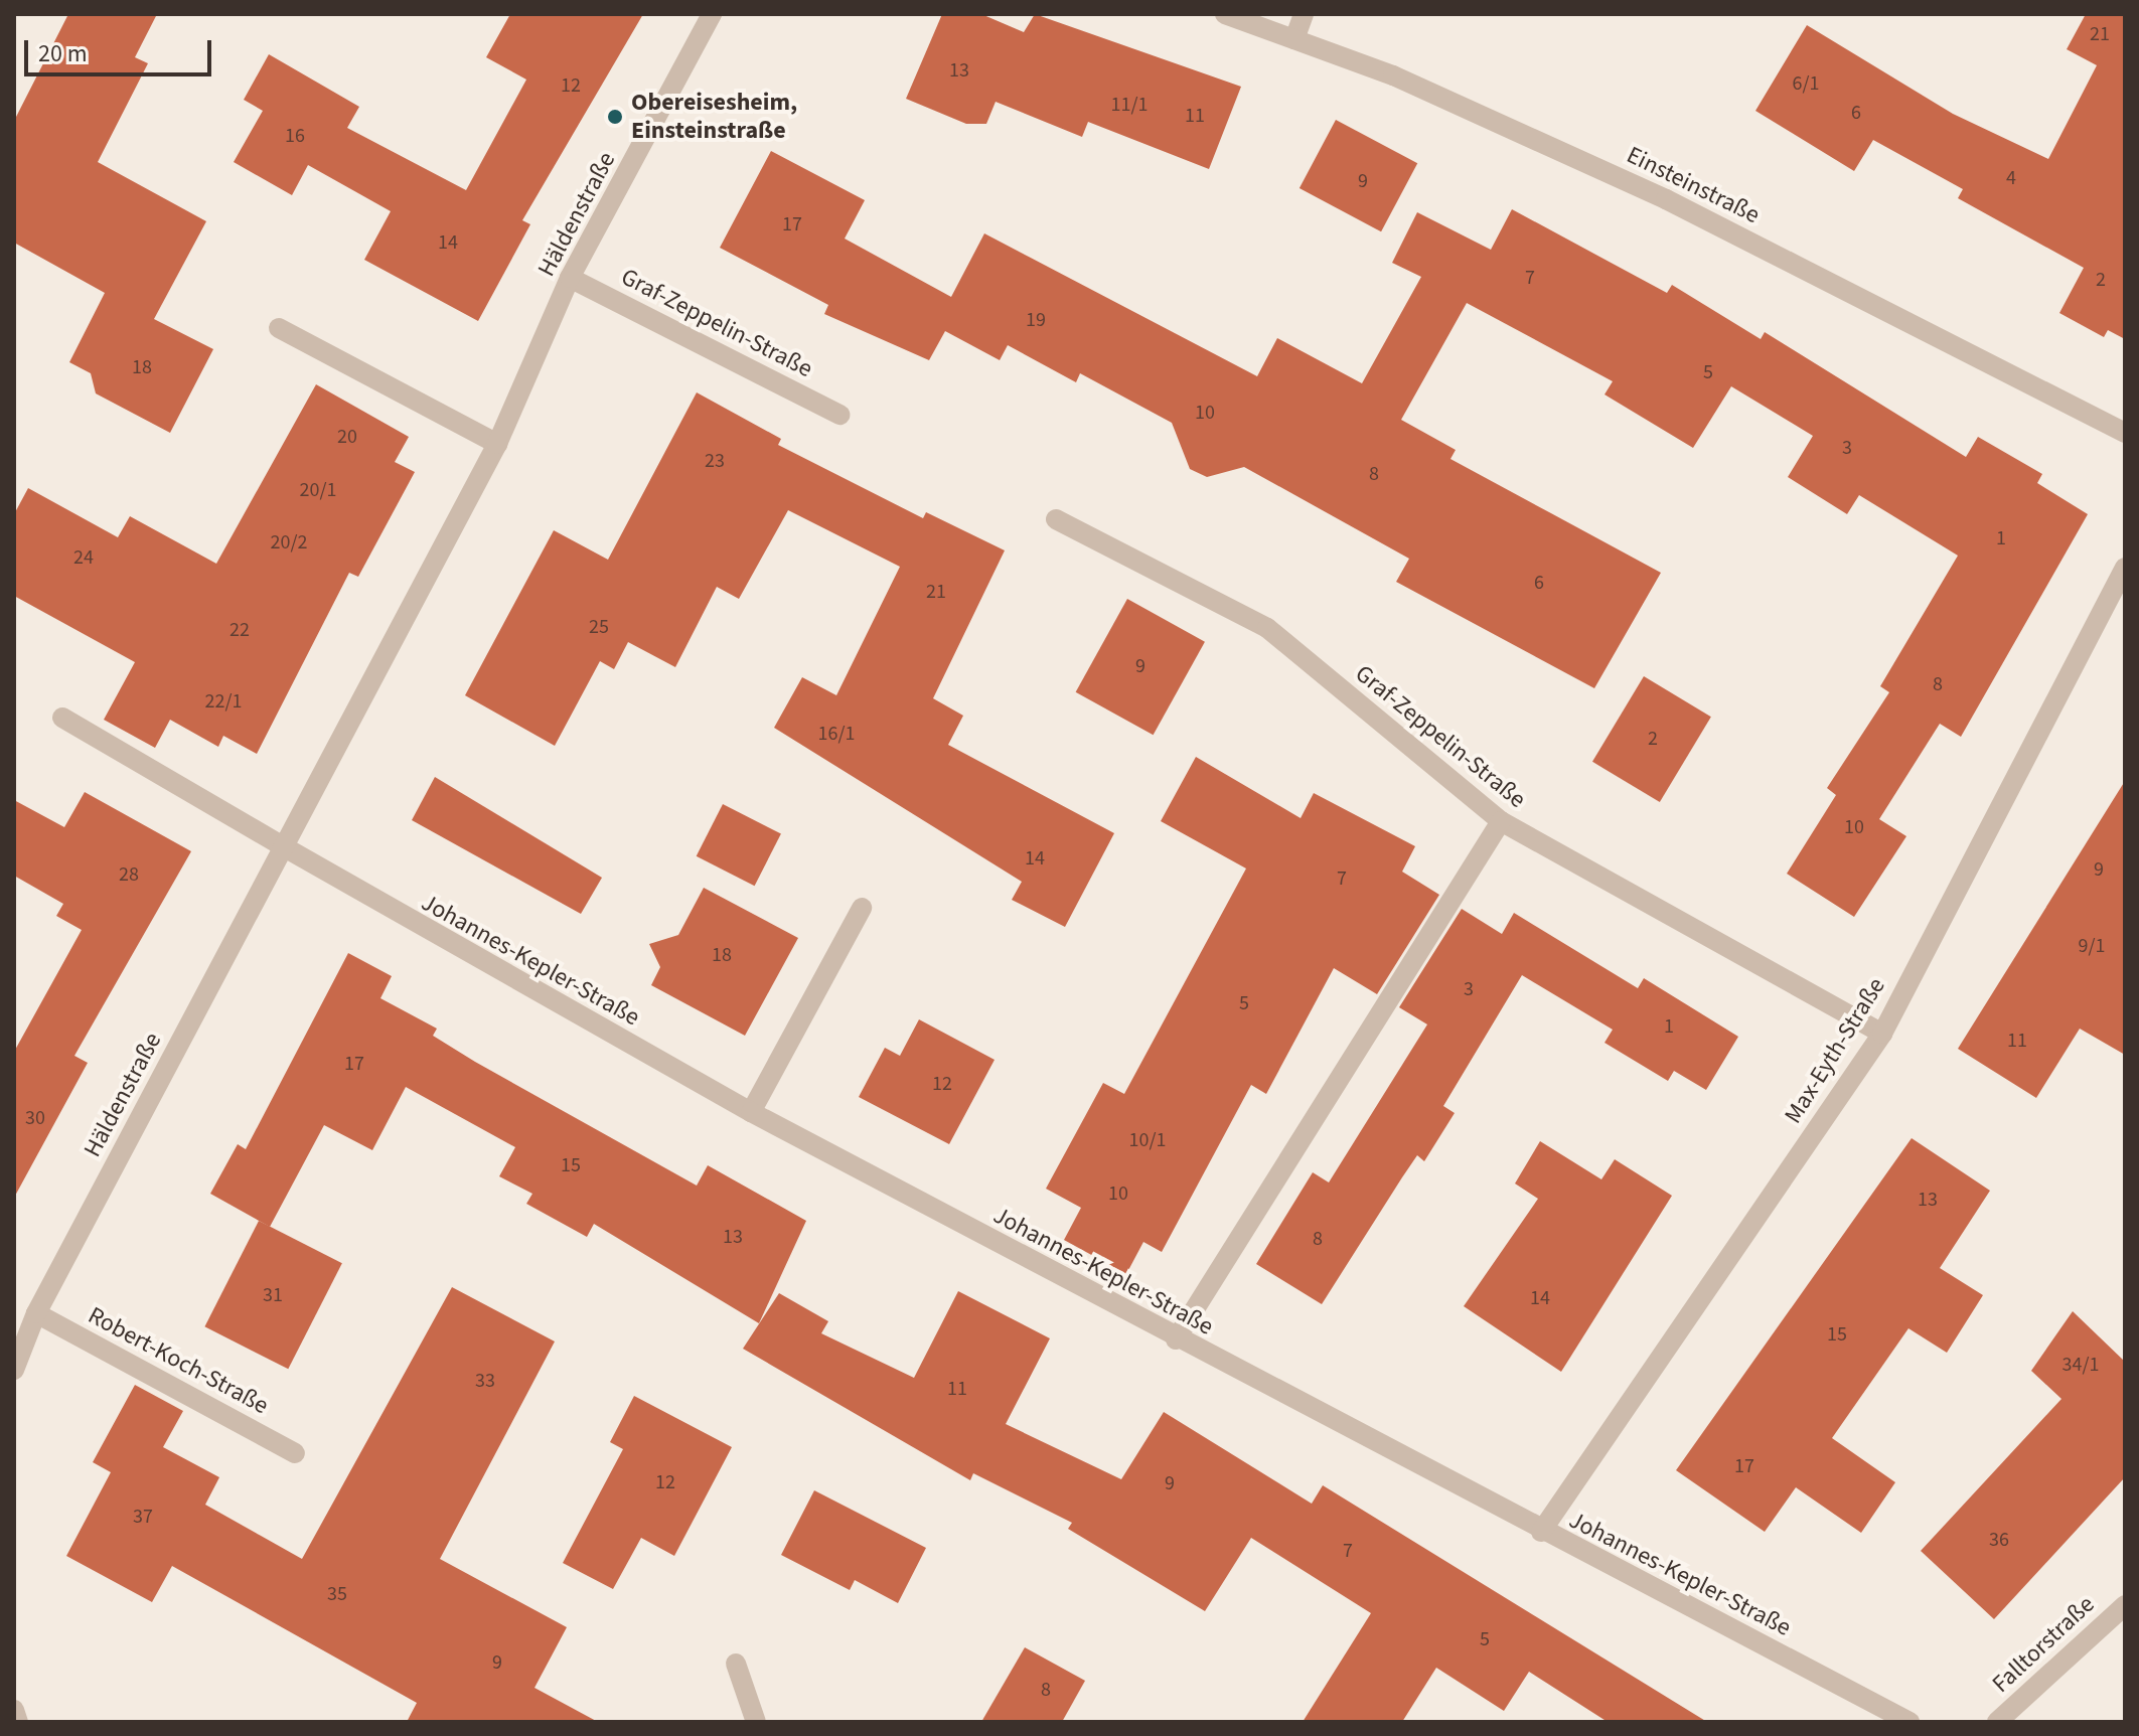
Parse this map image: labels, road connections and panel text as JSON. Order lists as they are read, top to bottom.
{
  "streets": {
    "street": [
      "Einsteinstraße",
      "Häldenstraße",
      "Graf-Zeppelin-Straße",
      "Johannes-Kepler-Straße",
      "Max-Eyth-Straße",
      "Robert-Koch-Straße",
      "Falltorstraße"
    ]
  },
  "crossings": [
    ["Häldenstraße", "Graf-Zeppelin-Straße"],
    ["Häldenstraße", "Johannes-Kepler-Straße"],
    ["Häldenstraße", "Robert-Koch-Straße"],
    ["Graf-Zeppelin-Straße", "Max-Eyth-Straße"],
    ["Johannes-Kepler-Straße", "Max-Eyth-Straße"]
  ],
  "places": ["Obereisesheim, Einsteinstraße"],
  "house_numbers": [
    "21",
    "13",
    "6/1",
    "12",
    "11/1",
    "6",
    "11",
    "16",
    "4",
    "9",
    "17",
    "14",
    "7",
    "2",
    "19",
    "18",
    "5",
    "10",
    "20",
    "3",
    "23",
    "8",
    "20/1",
    "1",
    "20/2",
    "24",
    "6",
    "21",
    "25",
    "22",
    "9",
    "8",
    "22/1",
    "16/1",
    "2",
    "10",
    "14",
    "9",
    "28",
    "7",
    "9/1",
    "18",
    "3",
    "5",
    "1",
    "11",
    "17",
    "12",
    "30",
    "10/1",
    "15",
    "10",
    "13",
    "13",
    "8",
    "31",
    "14",
    "15",
    "34/1",
    "33",
    "11",
    "17",
    "12",
    "9",
    "37",
    "36",
    "7",
    "35",
    "5",
    "9",
    "8"
  ],
  "scale_bar": "20 m"
}
